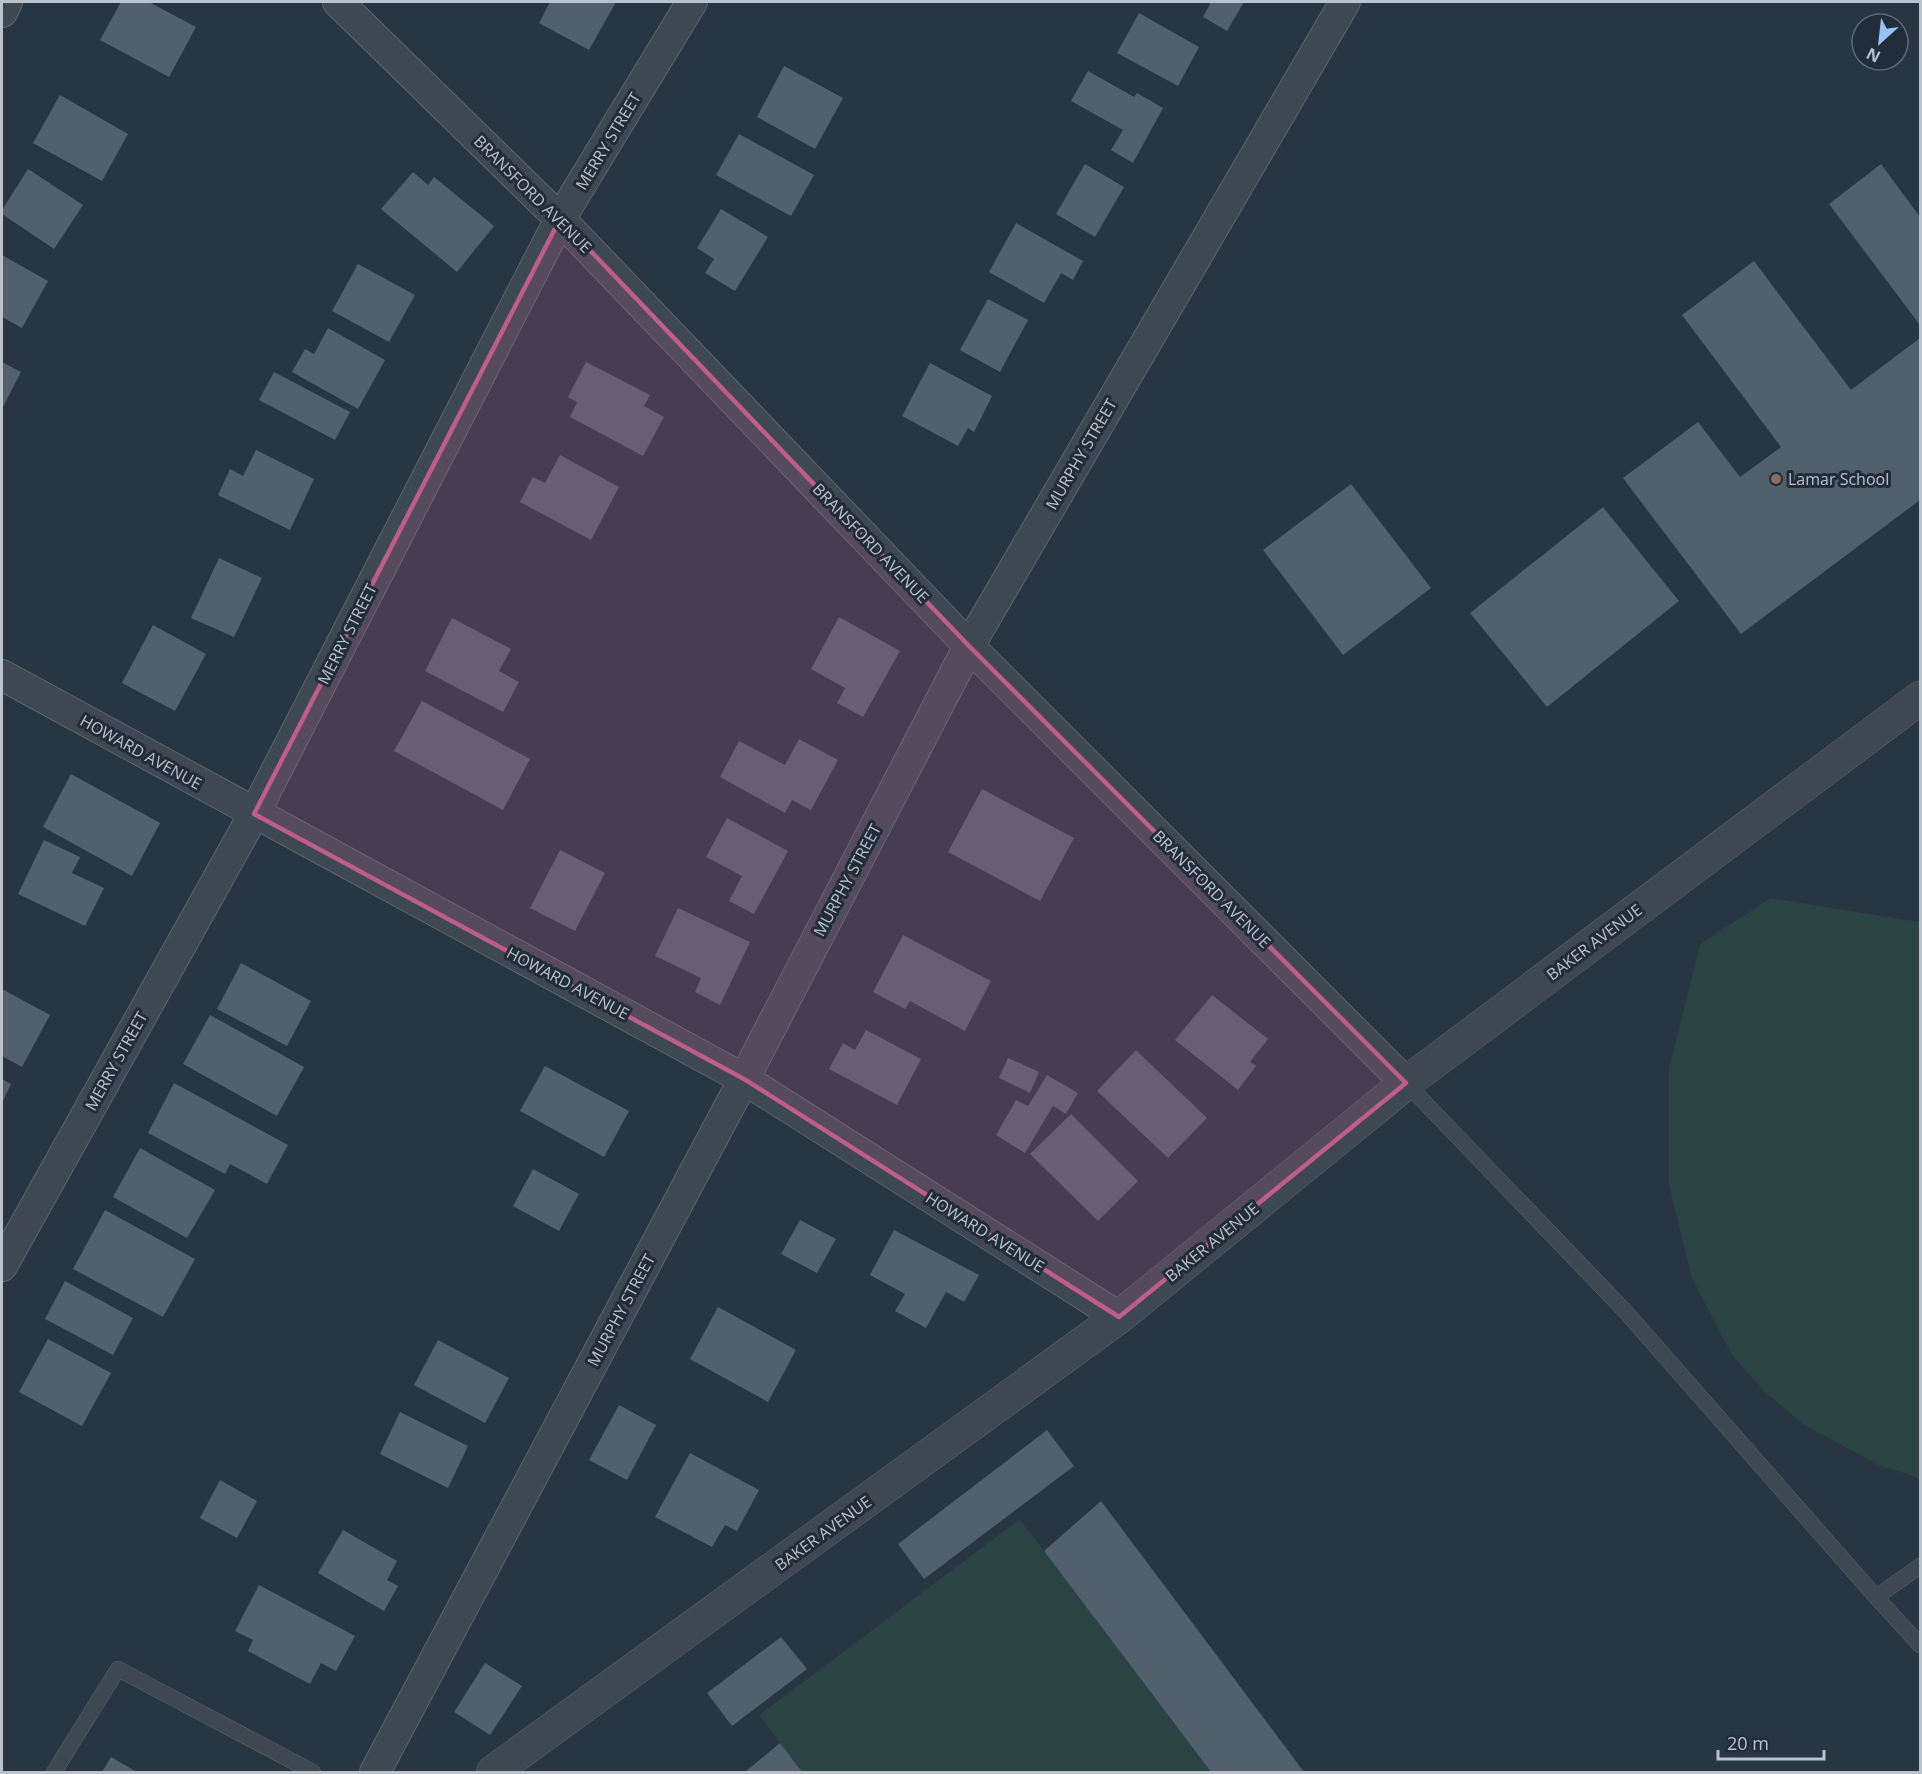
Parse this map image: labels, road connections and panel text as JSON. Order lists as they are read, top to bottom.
{
  "streets": {
    "street": [
      "MERRY STREET",
      "BRANSFORD AVENUE",
      "MURPHY STREET",
      "HOWARD AVENUE",
      "BAKER AVENUE"
    ]
  },
  "crossings": [
    ["MERRY STREET", "BRANSFORD AVENUE"],
    ["MERRY STREET", "HOWARD AVENUE"],
    ["BRANSFORD AVENUE", "MURPHY STREET"],
    ["BRANSFORD AVENUE", "BAKER AVENUE"],
    ["MURPHY STREET", "HOWARD AVENUE"],
    ["HOWARD AVENUE", "BAKER AVENUE"]
  ],
  "places": ["Lamar School"],
  "scale_bar": "20 m",
  "north": "bottom left"
}
